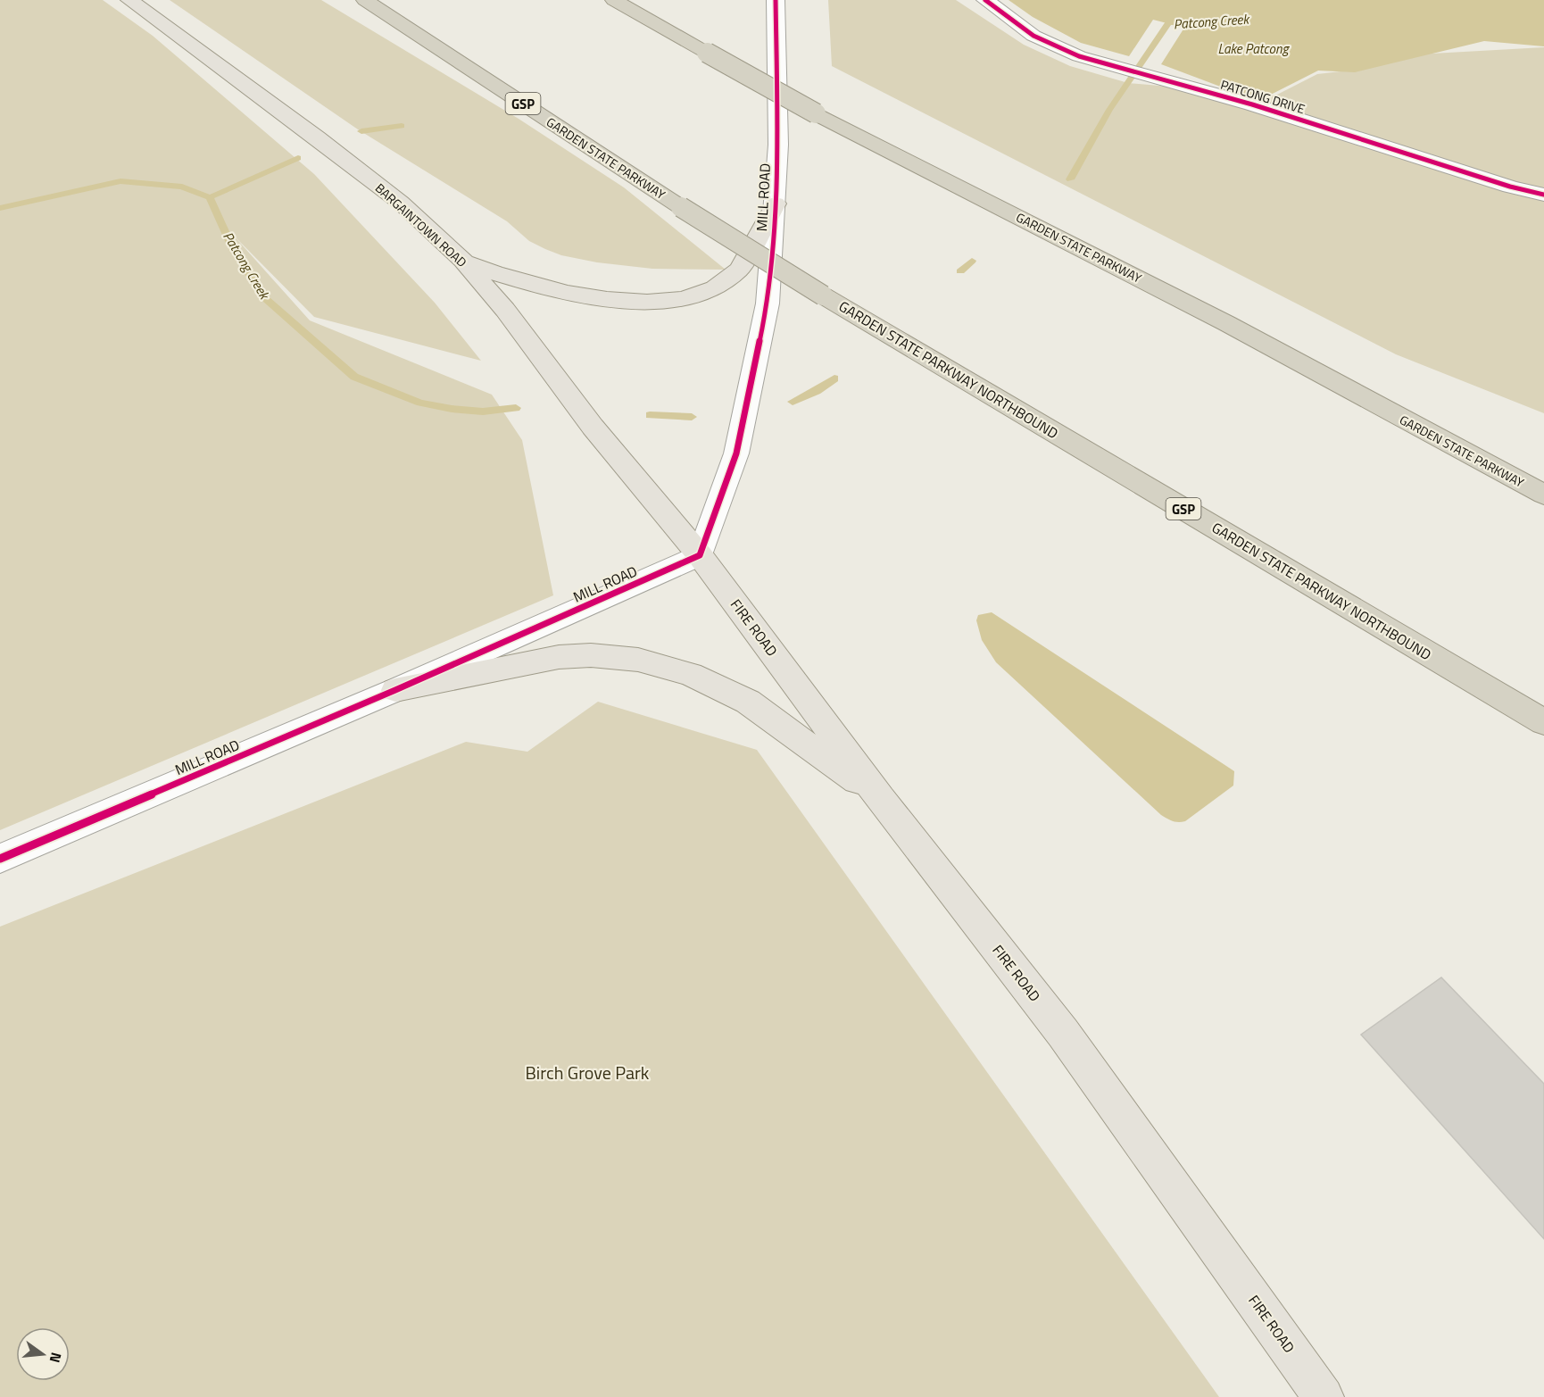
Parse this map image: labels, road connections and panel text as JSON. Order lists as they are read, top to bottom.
{
  "streets": {
    "highway": ["GSP", "GARDEN STATE PARKWAY", "GARDEN STATE PARKWAY NORTHBOUND"],
    "main road": ["BARGAINTOWN ROAD", "FIRE ROAD"],
    "street": ["PATCONG DRIVE", "MILL ROAD"]
  },
  "crossings": [
    ["GARDEN STATE PARKWAY", "GARDEN STATE PARKWAY NORTHBOUND"],
    ["MILL ROAD", "BARGAINTOWN ROAD"],
    ["MILL ROAD", "FIRE ROAD"],
    ["BARGAINTOWN ROAD", "FIRE ROAD"]
  ],
  "water": ["Patcong Creek", "Lake Patcong"],
  "parks": ["Birch Grove Park"],
  "north": "right"
}
